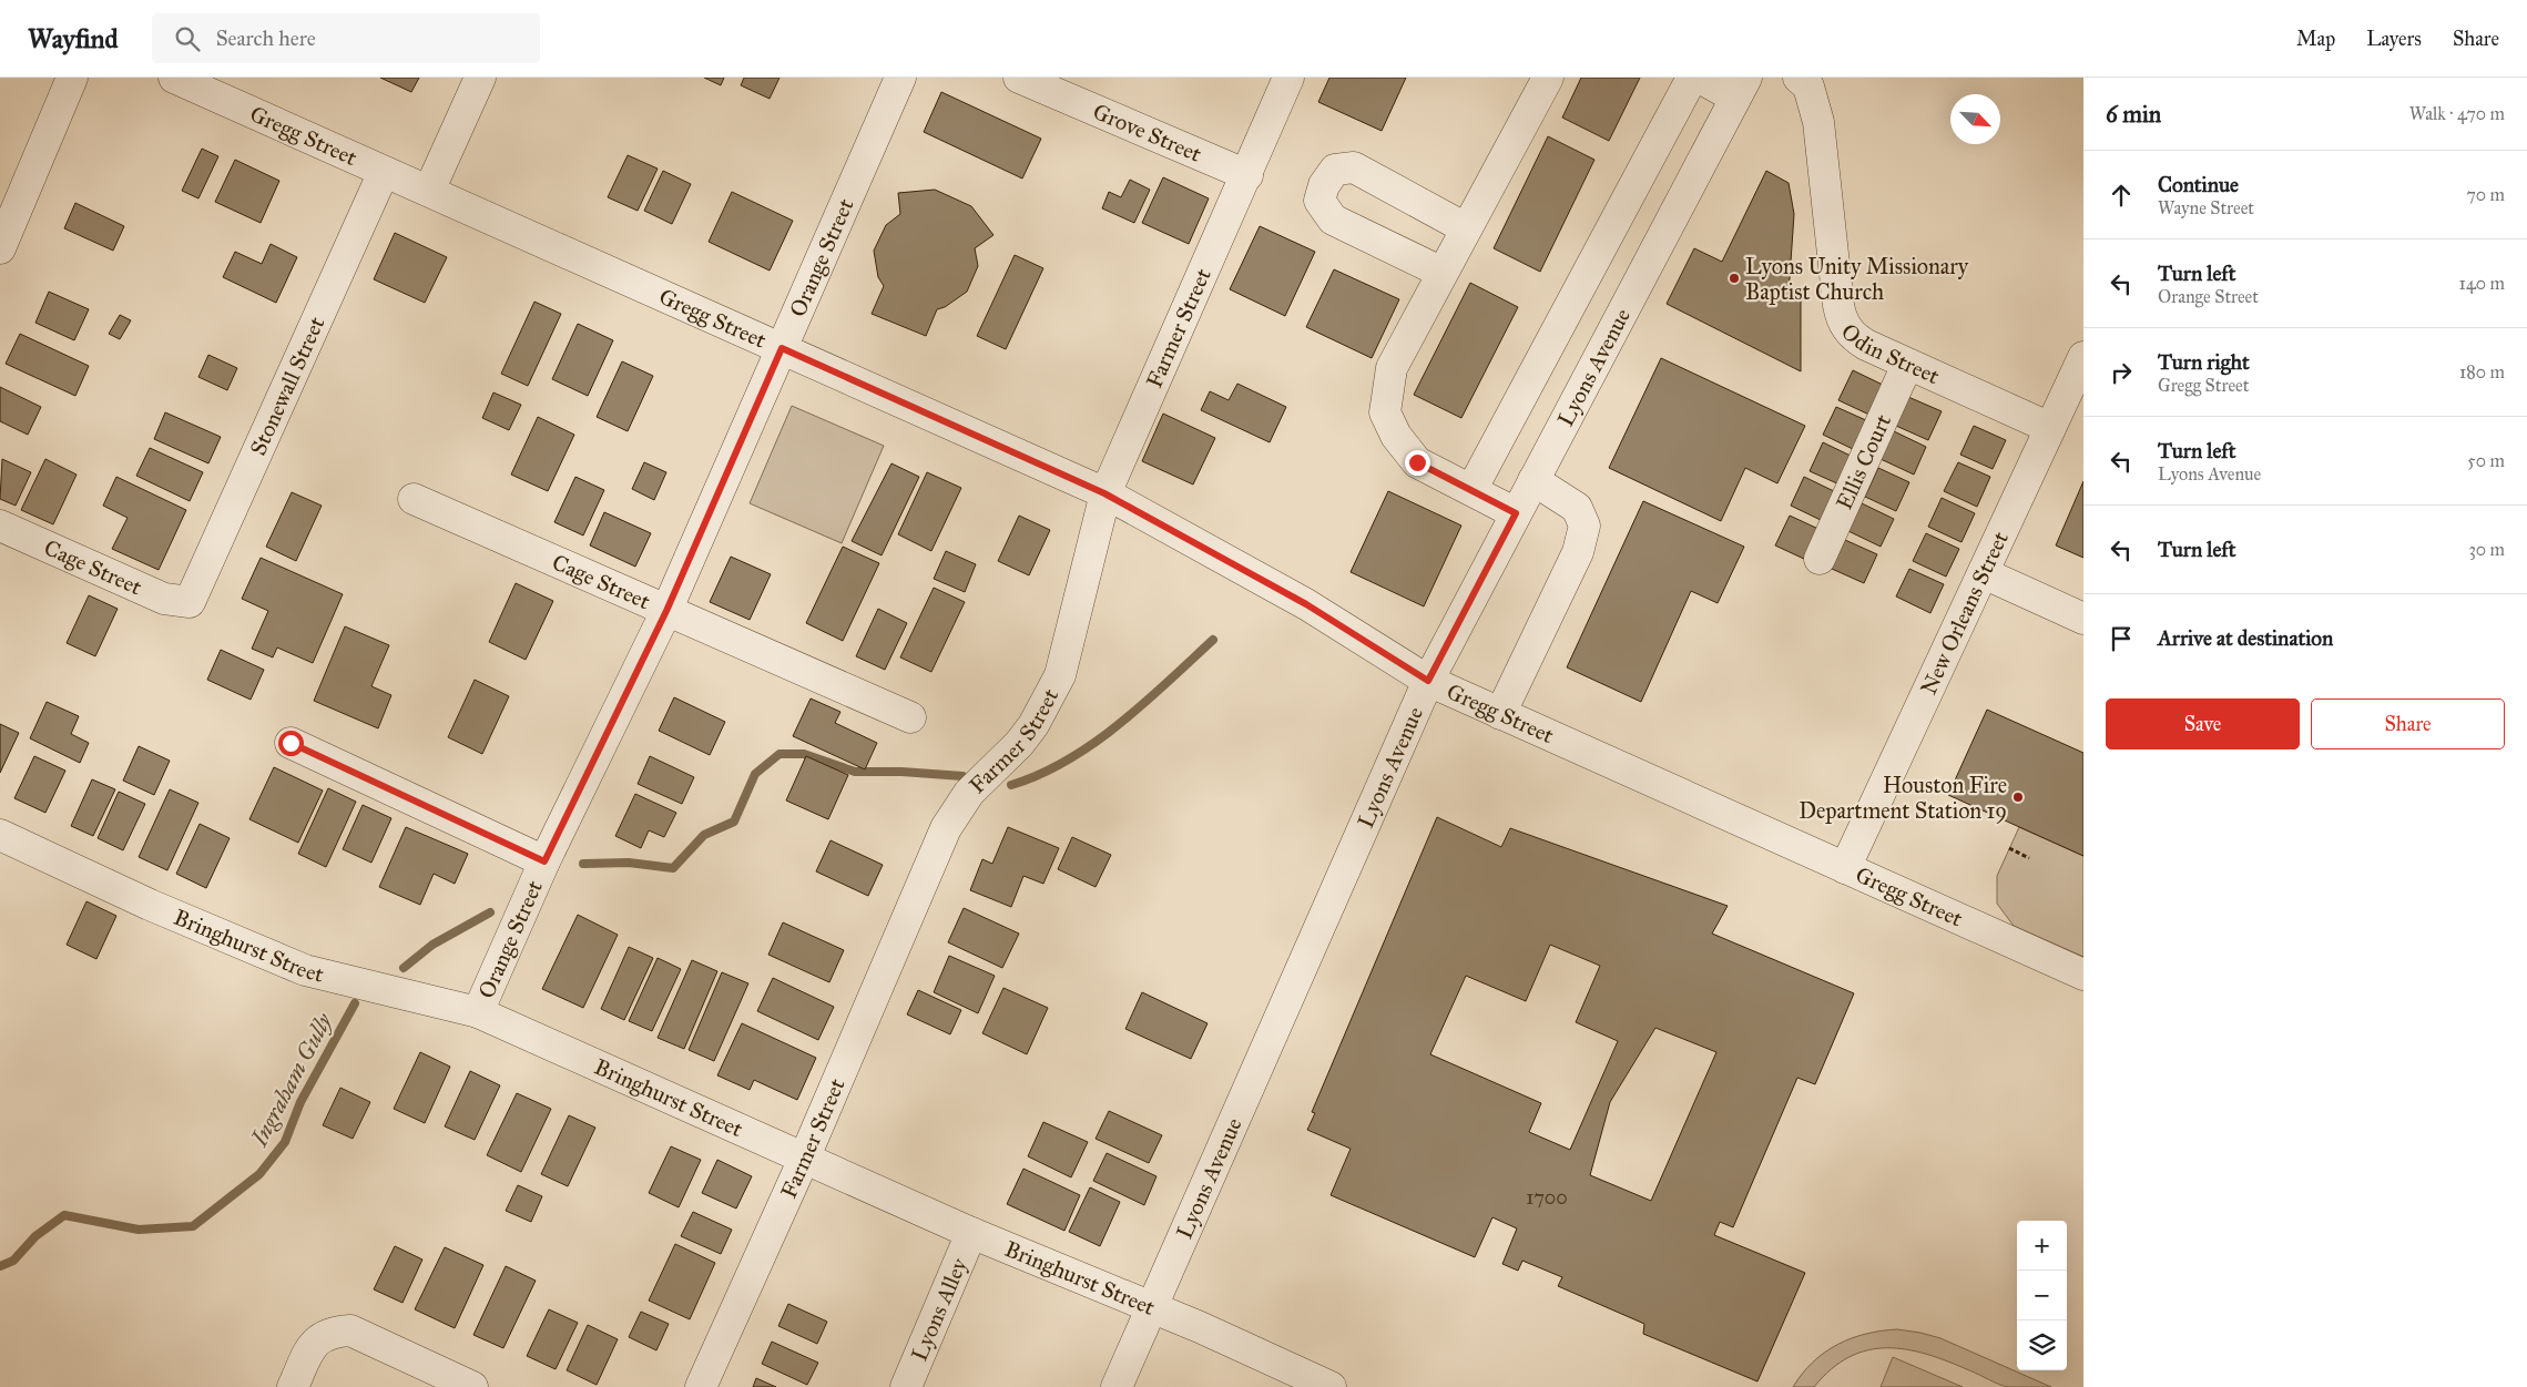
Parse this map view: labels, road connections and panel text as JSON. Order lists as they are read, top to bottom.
{
  "streets": {
    "street": [
      "Grove Street",
      "Gregg Street",
      "Orange Street",
      "Farmer Street",
      "Odin Street",
      "Lyons Avenue",
      "Stonewall Street",
      "Ellis Court",
      "Cage Street",
      "New Orleans Street",
      "Bringhurst Street",
      "Lyons Alley"
    ]
  },
  "crossings": [
    ["Grove Street", "Farmer Street"],
    ["Gregg Street", "Orange Street"],
    ["Gregg Street", "Farmer Street"],
    ["Gregg Street", "Lyons Avenue"],
    ["Gregg Street", "Stonewall Street"],
    ["Gregg Street", "New Orleans Street"],
    ["Orange Street", "Cage Street"],
    ["Orange Street", "Bringhurst Street"],
    ["Farmer Street", "Bringhurst Street"],
    ["Odin Street", "Ellis Court"],
    ["Odin Street", "New Orleans Street"],
    ["Lyons Avenue", "Bringhurst Street"],
    ["Stonewall Street", "Cage Street"],
    ["Bringhurst Street", "Lyons Alley"]
  ],
  "water": ["Ingraham Gully"],
  "places": ["Lyons Unity Missionary Baptist Church", "Houston Fire Department Station 19"],
  "house_numbers": ["1700"],
  "north": "bottom right",
  "page": {
    "header": "Wayfind",
    "search": "Search here",
    "nav": ["Map", "Layers", "Share"],
    "heading": ["6 min", "Walk · 470 m"],
    "list": [
      ["Continue", "Wayne Street", "70 m"],
      ["Turn left", "Orange Street", "140 m"],
      ["Turn right", "Gregg Street", "180 m"],
      ["Turn left", "Lyons Avenue", "50 m"],
      ["Turn left", "30 m"],
      "Arrive at destination"
    ],
    "buttons": ["Save", "Share"],
    "map_buttons": ["+", "−"]
  }
}
